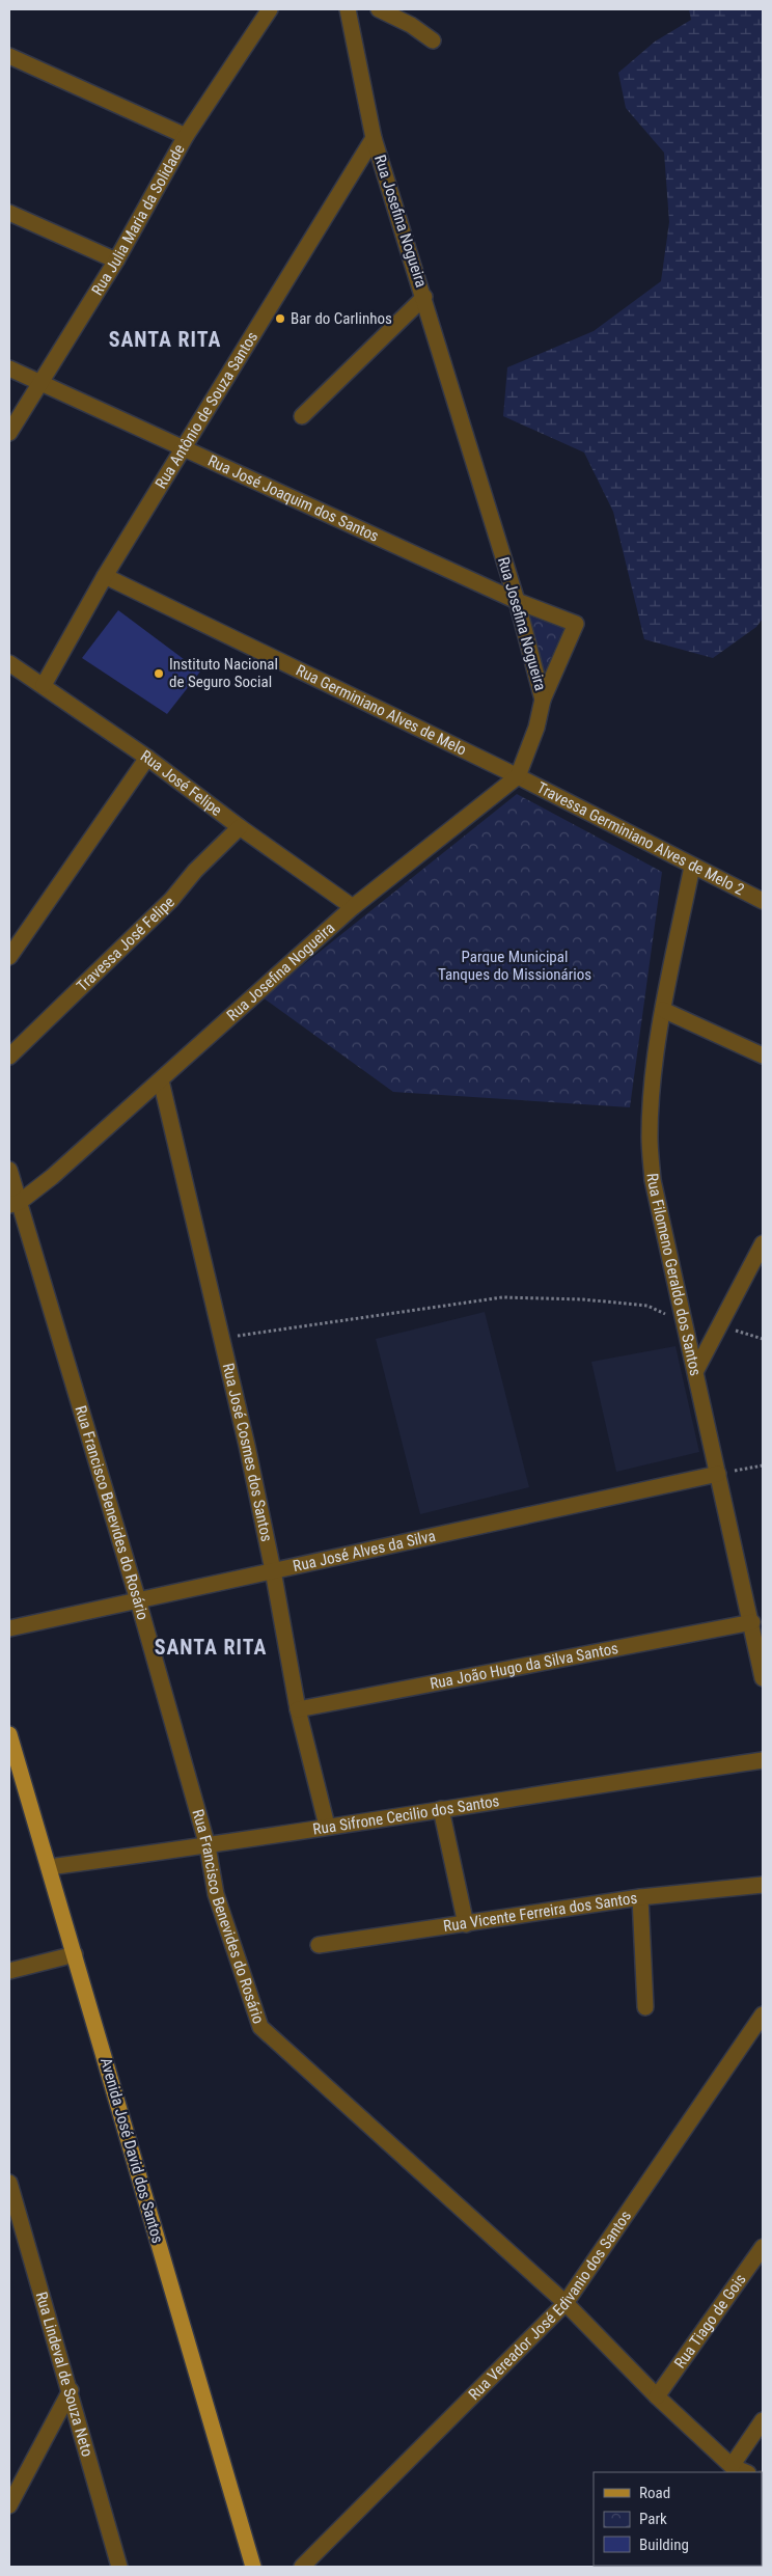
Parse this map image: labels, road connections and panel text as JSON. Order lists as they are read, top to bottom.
{
  "streets": {
    "main road": ["Avenida José David dos Santos"],
    "street": [
      "Rua Julia Maria da Solidade",
      "Rua Josefina Nogueira",
      "Rua Antônio de Souza Santos",
      "Rua José Joaquim dos Santos",
      "Rua Germiniano Alves de Melo",
      "Rua José Felipe",
      "Travessa Germiniano Alves de Melo 2",
      "Travessa José Felipe",
      "Rua Filomeno Geraldo dos Santos",
      "Rua José Cosmes dos Santos",
      "Rua Francisco Benevides do Rosário",
      "Rua José Alves da Silva",
      "Rua João Hugo da Silva Santos",
      "Rua Sifrone Cecilio dos Santos",
      "Rua Vicente Ferreira dos Santos",
      "Rua Vereador José Edivanio dos Santos",
      "Rua Tiago de Gois",
      "Rua Lindeval de Souza Neto"
    ]
  },
  "crossings": [
    ["Rua Julia Maria da Solidade", "Rua José Joaquim dos Santos"],
    ["Rua Josefina Nogueira", "Rua Antônio de Souza Santos"],
    ["Rua Josefina Nogueira", "Rua José Joaquim dos Santos"],
    ["Rua Josefina Nogueira", "Rua Germiniano Alves de Melo"],
    ["Rua Josefina Nogueira", "Rua José Felipe"],
    ["Rua Josefina Nogueira", "Travessa Germiniano Alves de Melo 2"],
    ["Rua Josefina Nogueira", "Rua José Cosmes dos Santos"],
    ["Rua Josefina Nogueira", "Rua Francisco Benevides do Rosário"],
    ["Rua Antônio de Souza Santos", "Rua José Joaquim dos Santos"],
    ["Rua Antônio de Souza Santos", "Rua Germiniano Alves de Melo"],
    ["Rua Antônio de Souza Santos", "Rua José Felipe"],
    ["Rua Germiniano Alves de Melo", "Travessa Germiniano Alves de Melo 2"],
    ["Rua José Felipe", "Travessa José Felipe"],
    ["Travessa Germiniano Alves de Melo 2", "Rua Filomeno Geraldo dos Santos"],
    ["Rua Filomeno Geraldo dos Santos", "Rua José Alves da Silva"],
    ["Rua Filomeno Geraldo dos Santos", "Rua João Hugo da Silva Santos"],
    ["Rua José Cosmes dos Santos", "Rua José Alves da Silva"],
    ["Rua José Cosmes dos Santos", "Rua João Hugo da Silva Santos"],
    ["Rua José Cosmes dos Santos", "Rua Sifrone Cecilio dos Santos"],
    ["Rua Francisco Benevides do Rosário", "Rua José Alves da Silva"],
    ["Rua Francisco Benevides do Rosário", "Rua Sifrone Cecilio dos Santos"],
    ["Rua Francisco Benevides do Rosário", "Rua Vereador José Edivanio dos Santos"],
    ["Rua Francisco Benevides do Rosário", "Rua Tiago de Gois"],
    ["Rua Sifrone Cecilio dos Santos", "Avenida José David dos Santos"]
  ],
  "districts": ["SANTA RITA", "SANTA RITA"],
  "parks": ["Parque Municipal Tanques do Missionários"],
  "places": ["Bar do Carlinhos", "Instituto Nacional de Seguro Social"],
  "legend": ["Road", "Park", "Building"]
}
